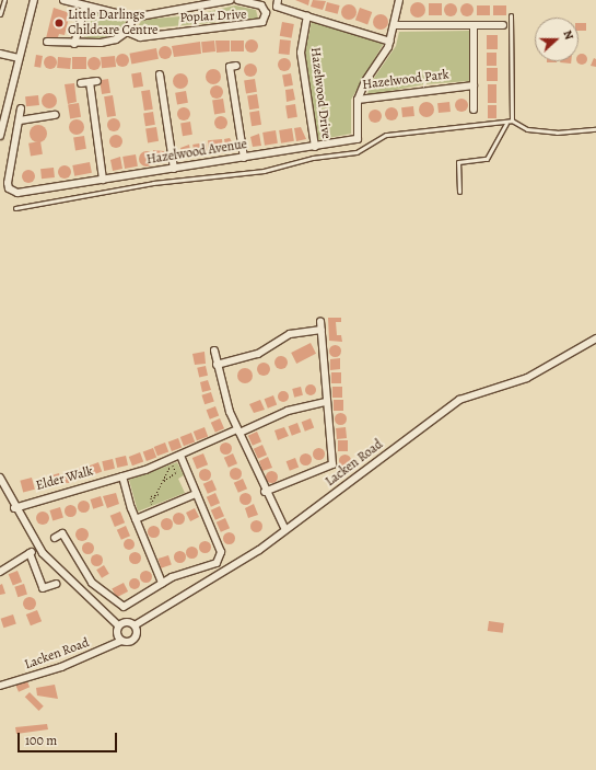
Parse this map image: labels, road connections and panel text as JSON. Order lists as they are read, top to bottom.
{
  "streets": {
    "street": [
      "Poplar Drive",
      "Hazelwood Park",
      "Hazelwood Drive",
      "Hazelwood Avenue",
      "Lacken Road",
      "Elder Walk"
    ]
  },
  "crossings": [
    ["Hazelwood Park", "Hazelwood Avenue"],
    ["Hazelwood Drive", "Hazelwood Avenue"]
  ],
  "places": ["Little Darlings Childcare Centre"],
  "scale_bar": "100 m",
  "north": "right"
}
